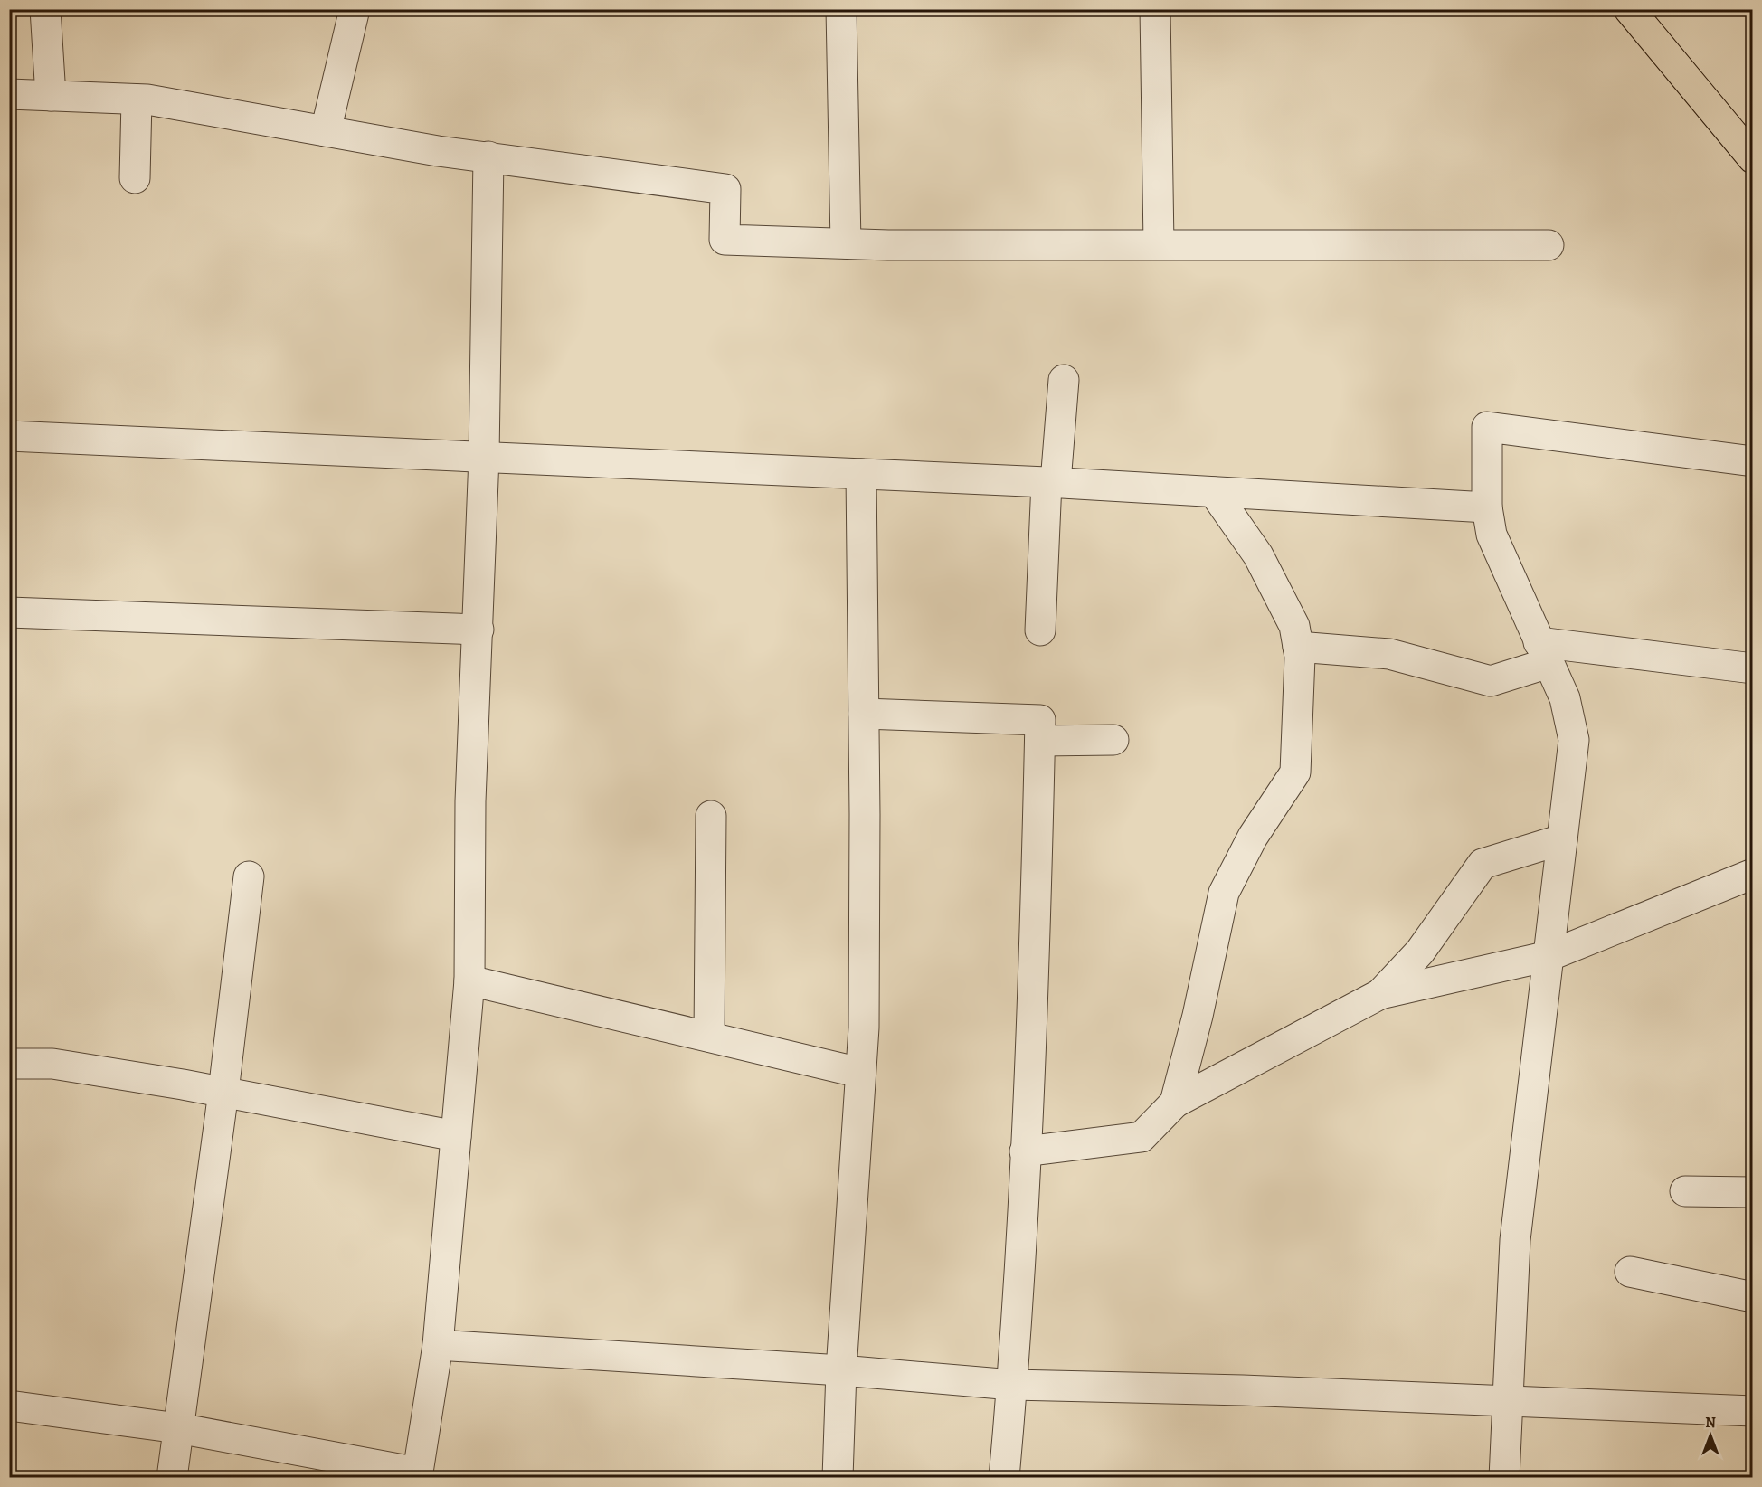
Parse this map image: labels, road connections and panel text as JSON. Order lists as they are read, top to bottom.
{
  "north": "top"
}
